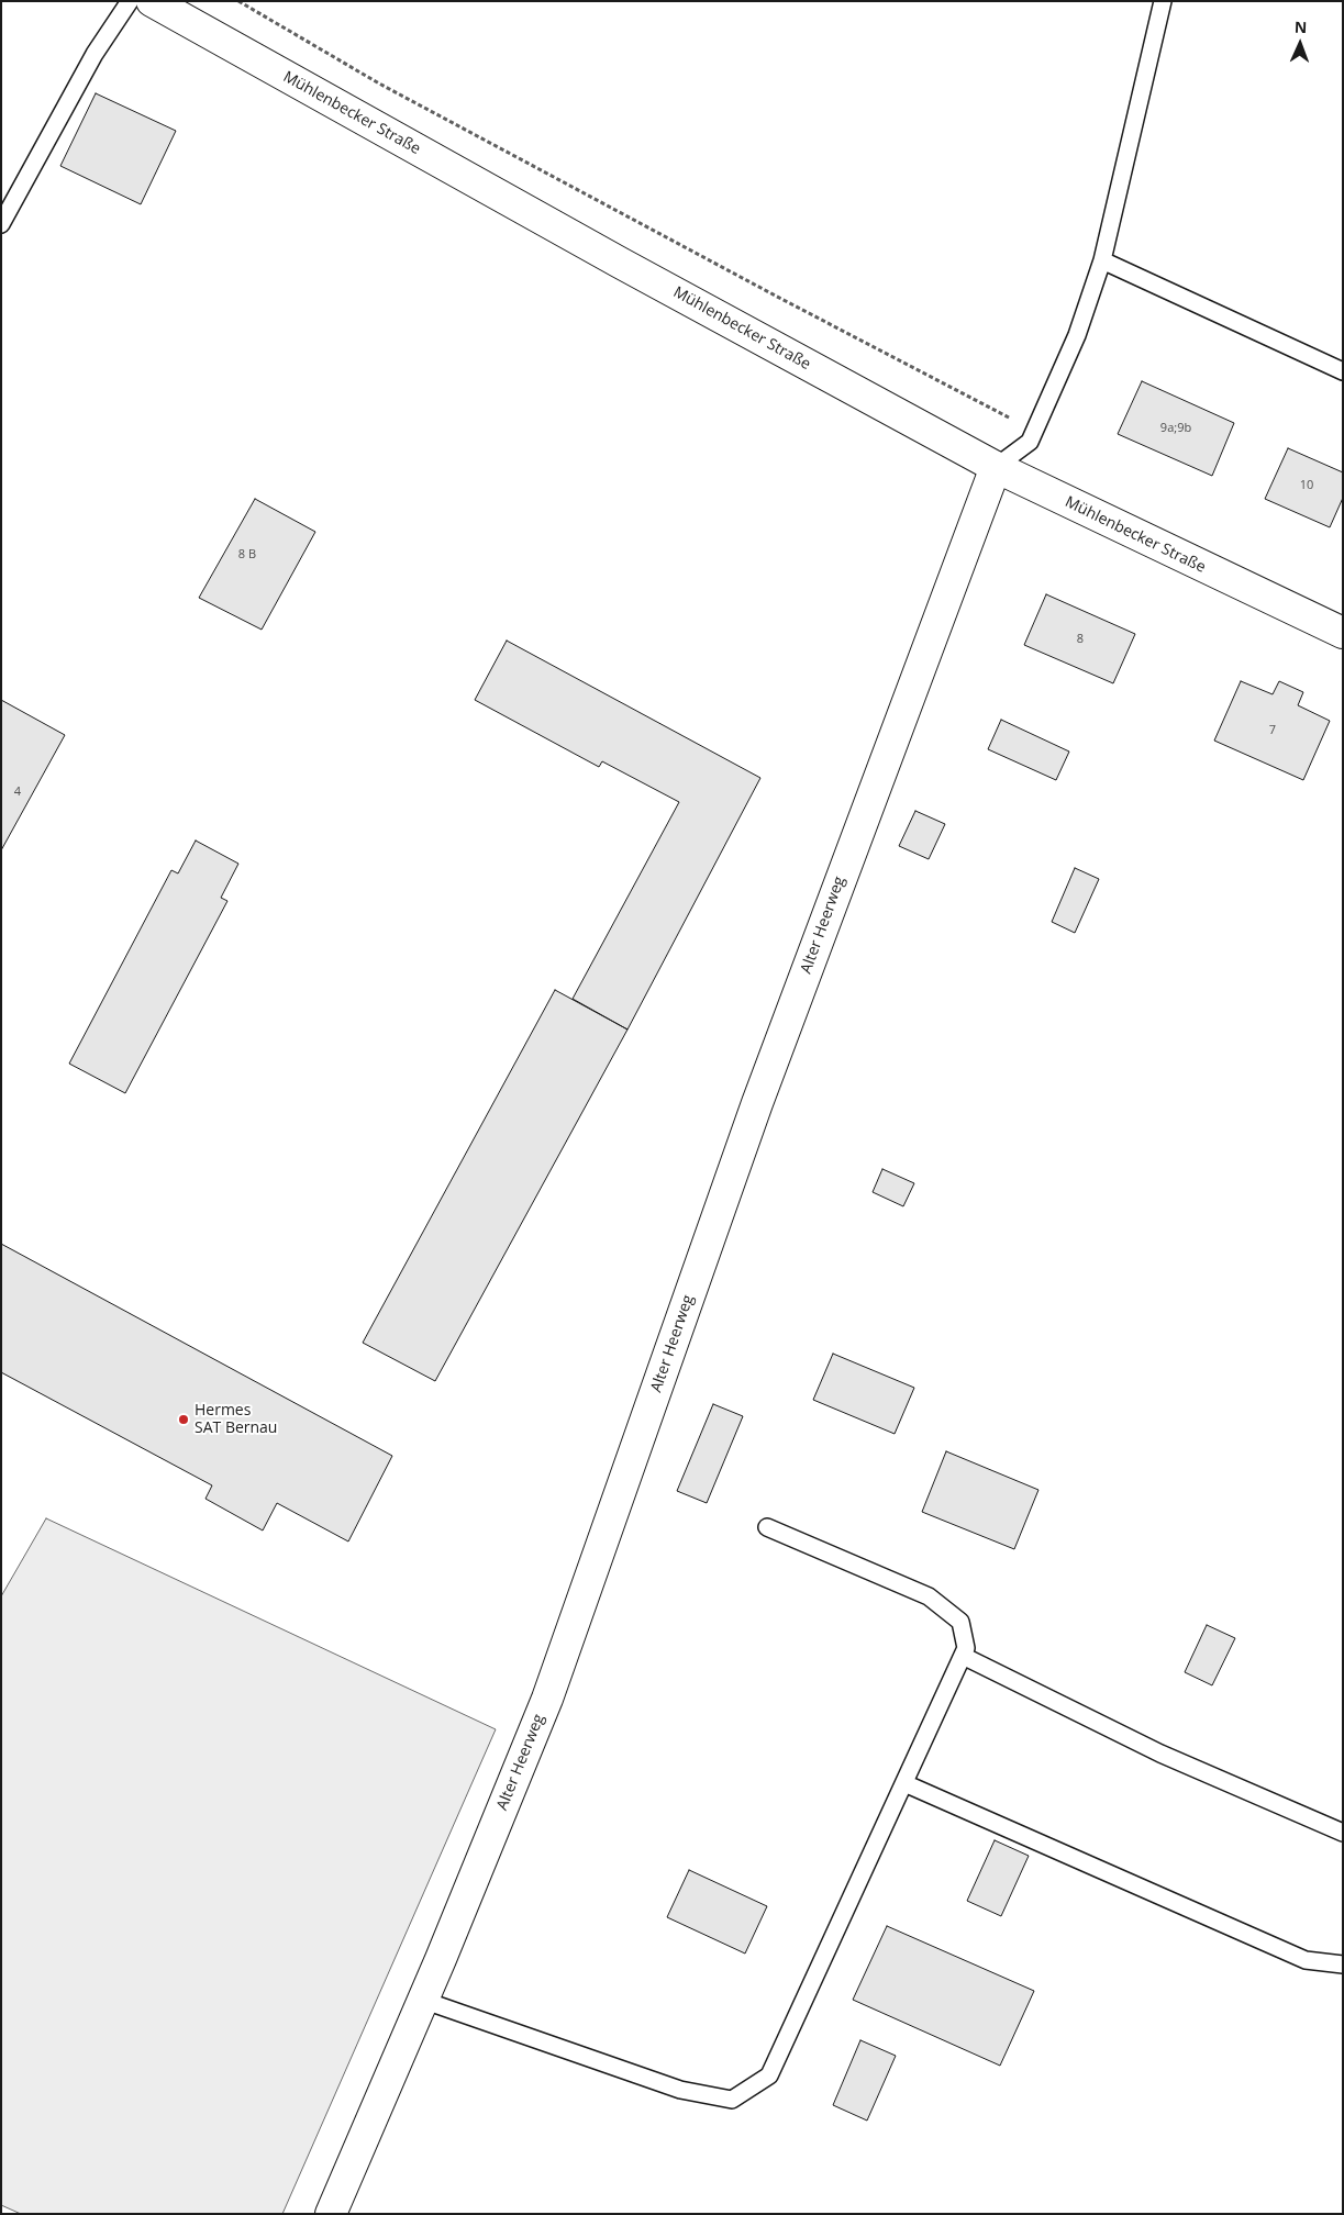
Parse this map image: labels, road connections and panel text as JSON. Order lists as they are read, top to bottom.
{
  "streets": {
    "street": ["Mühlenbecker Straße", "Alter Heerweg"]
  },
  "crossings": [
    ["Mühlenbecker Straße", "Alter Heerweg"]
  ],
  "places": ["Hermes SAT Bernau"],
  "house_numbers": [
    "9a;9b",
    "10",
    "8 B",
    "8",
    "7",
    "4"
  ],
  "north": "top"
}
